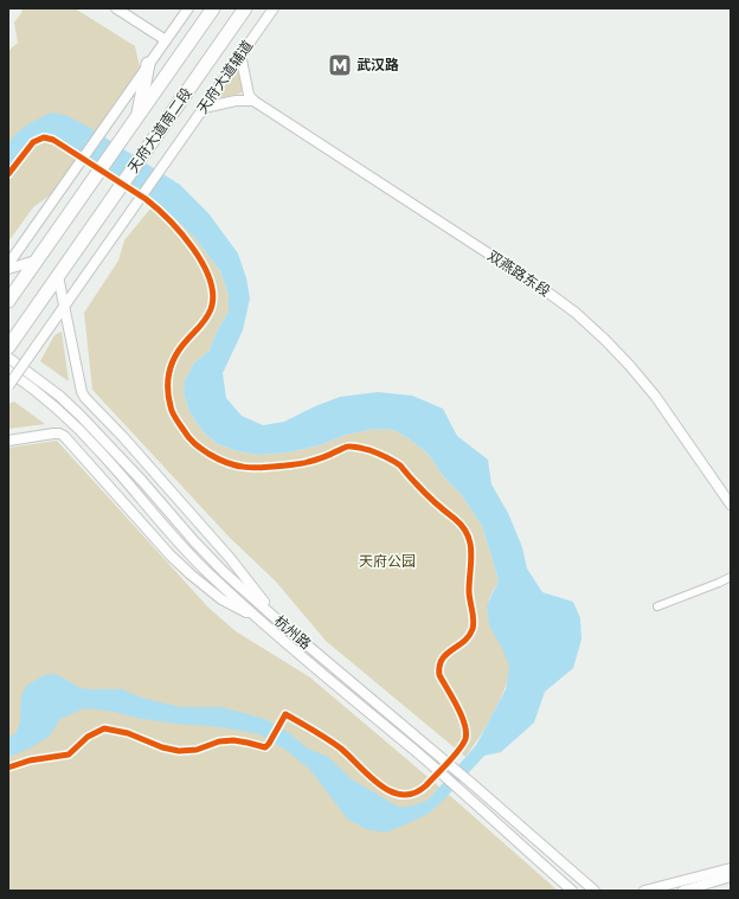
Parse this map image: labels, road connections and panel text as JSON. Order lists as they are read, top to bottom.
{
  "streets": {
    "highway": ["天府大道南二段"],
    "main road": ["天府大道辅道", "双燕路东段", "杭州路"]
  },
  "parks": ["天府公园"],
  "places": {
    "metro station": ["武汉路"]
  }
}
